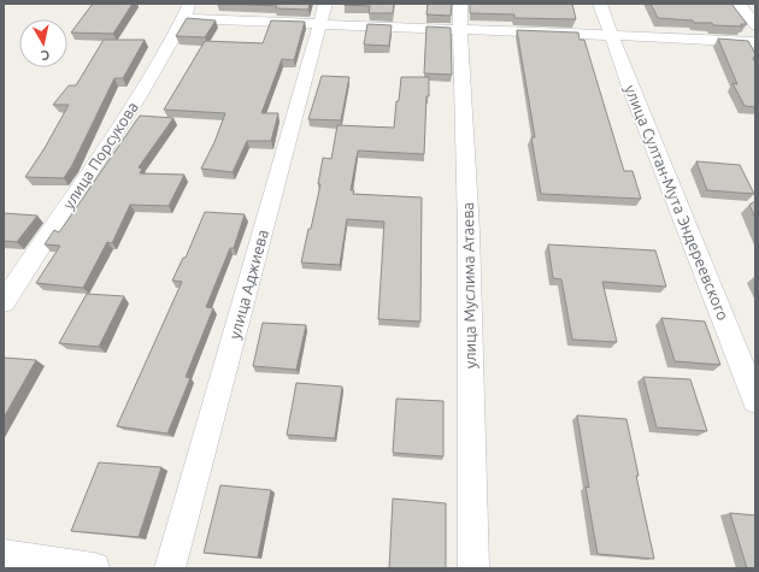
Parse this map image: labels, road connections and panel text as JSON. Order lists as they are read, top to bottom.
{
  "streets": {
    "street": [
      "улица Порсукова",
      "улица Султан-Мута Эндереевского",
      "улица Аджиева",
      "улица Муслима Атаева"
    ]
  },
  "north": "bottom"
}
